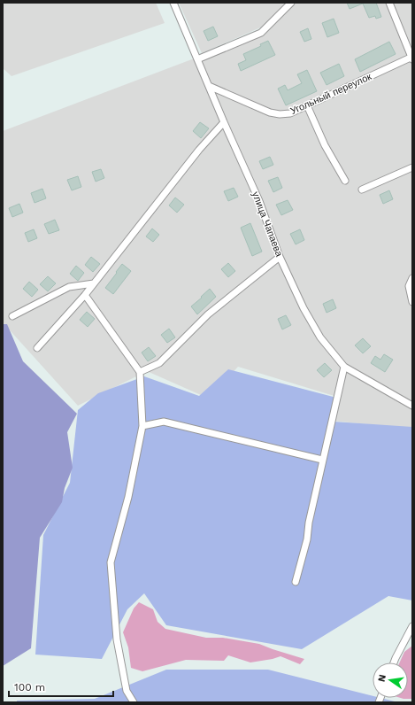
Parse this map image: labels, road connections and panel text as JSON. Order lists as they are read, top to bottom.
{
  "streets": {
    "street": ["Угольный переулок", "улица Чапаева"]
  },
  "crossings": [
    ["Угольный переулок", "улица Чапаева"]
  ],
  "scale_bar": "100 m",
  "north": "left"
}
